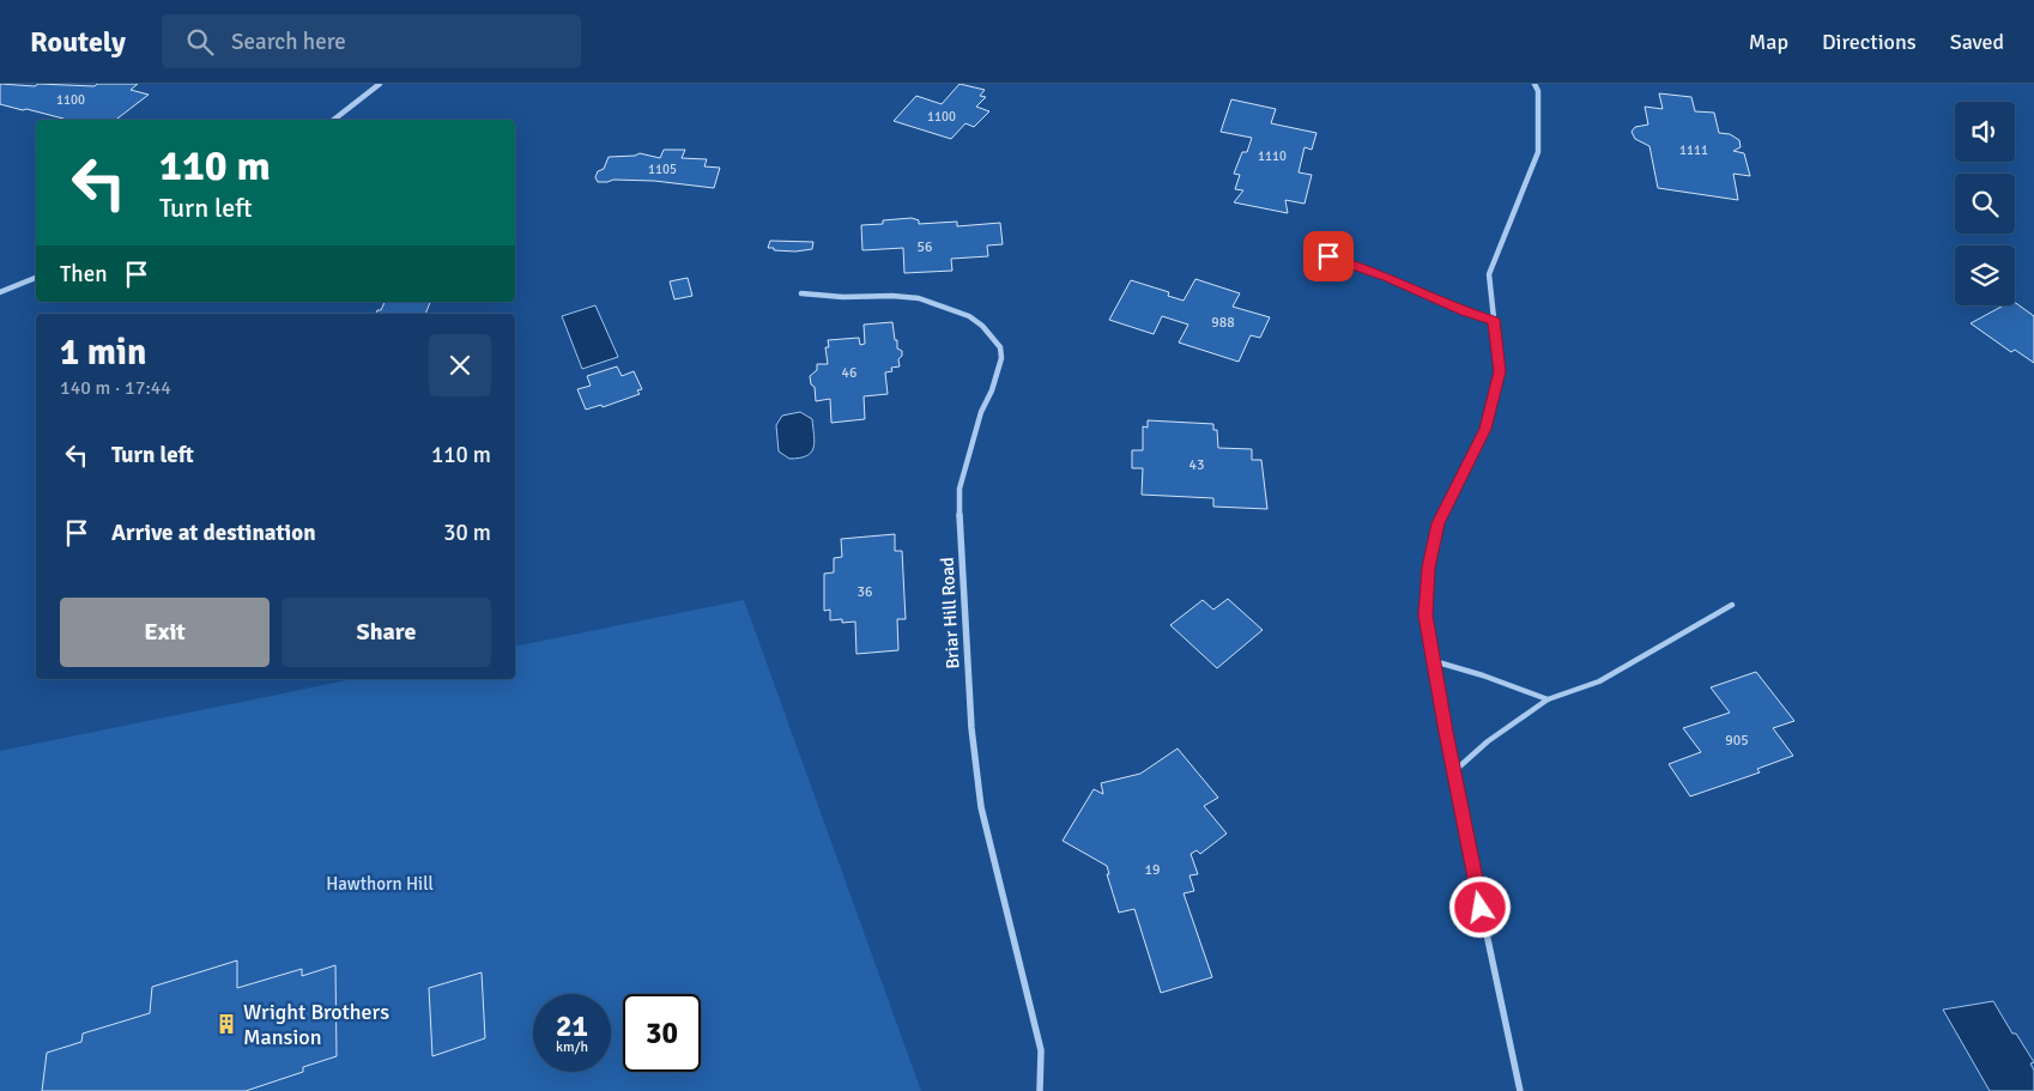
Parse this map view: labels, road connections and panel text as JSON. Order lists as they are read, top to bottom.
{
  "streets": {
    "street": ["Briar Hill Road"]
  },
  "parks": ["Hawthorn Hill"],
  "places": {
    "building": ["Wright Brothers Mansion"]
  },
  "house_numbers": [
    "1100",
    "1100",
    "1111",
    "1110",
    "1105",
    "56",
    "988",
    "46",
    "43",
    "36",
    "905",
    "19"
  ],
  "page": {
    "header": "Routely",
    "search": "Search here",
    "nav": ["Map", "Directions", "Saved"],
    "turn": ["110 m", "Turn left"],
    "then": "Then",
    "heading": ["1 min", "140 m · 17:44"],
    "list": [
      {
        "name": "Turn left",
        "value": "110 m"
      },
      {
        "name": "Arrive at destination",
        "value": "30 m"
      }
    ],
    "buttons": ["Exit", "Share"],
    "speed": "21 km/h",
    "limit": "30"
  }
}
